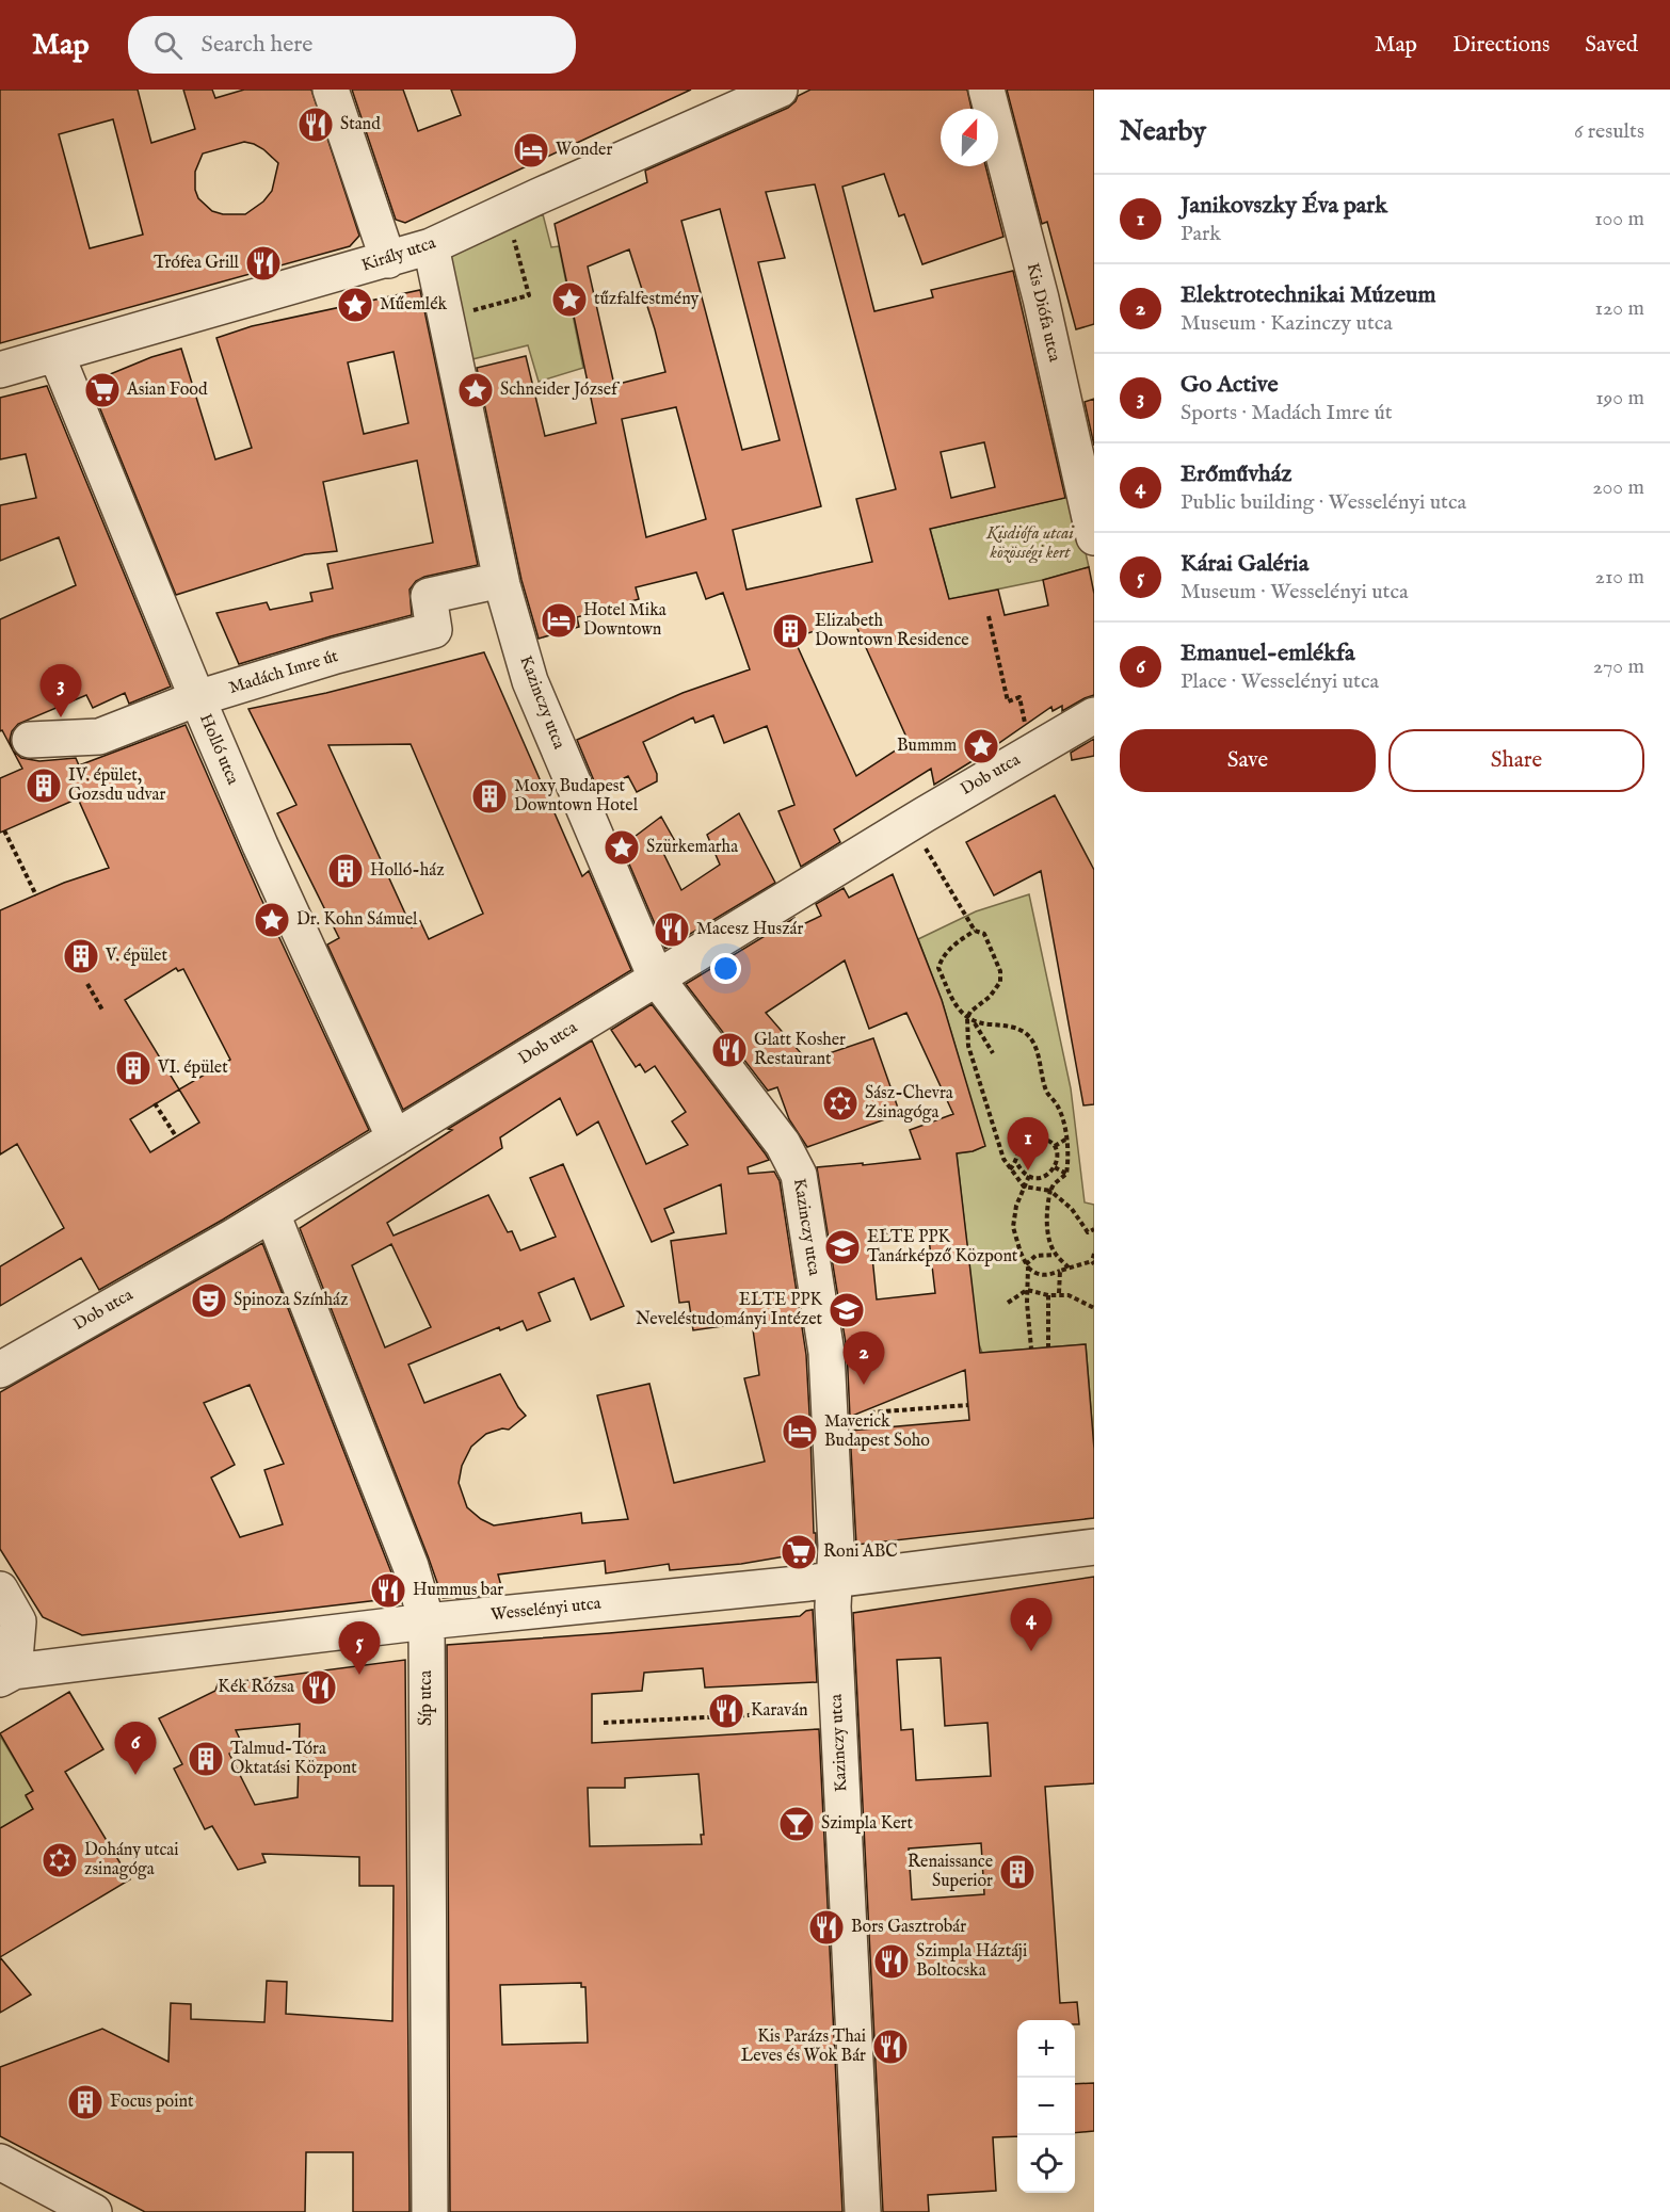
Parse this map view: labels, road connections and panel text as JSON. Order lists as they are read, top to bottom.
{
  "streets": {
    "street": [
      "Király utca",
      "Kis Diófa utca",
      "Madách Imre út",
      "Kazinczy utca",
      "Holló utca",
      "Dob utca",
      "Wesselényi utca",
      "Síp utca"
    ]
  },
  "crossings": [
    ["Király utca", "Kazinczy utca"],
    ["Király utca", "Holló utca"],
    ["Madách Imre út", "Kazinczy utca"],
    ["Madách Imre út", "Holló utca"],
    ["Kazinczy utca", "Dob utca"],
    ["Kazinczy utca", "Wesselényi utca"],
    ["Holló utca", "Dob utca"],
    ["Dob utca", "Síp utca"],
    ["Wesselényi utca", "Síp utca"]
  ],
  "parks": ["Kisdiófa utcai közösségi kert"],
  "places": {
    "restaurant": [
      "Stand",
      "Trófea Grill",
      "Macesz Huszár",
      "Glatt Kosher Restaurant",
      "Hummus bar",
      "Kék Rózsa",
      "Karaván",
      "Bors Gasztrobár",
      "Szimpla Háztáji Boltocska",
      "Kis Parázs Thai Leves és Wok Bár"
    ],
    "hotel": ["Wonder", "Hotel Mika Downtown", "Maverick Budapest Soho"],
    "place": [
      "tűzfalfestmény",
      "Műemlék",
      "Schneider József",
      "Bummm",
      "Szürkemarha",
      "Dr. Kohn Sámuel"
    ],
    "supermarket": ["Asian Food", "Roni ABC"],
    "building": [
      "Elizabeth Downtown Residence",
      "IV. épület, Gozsdu udvar",
      "Moxy Budapest Downtown Hotel",
      "Holló-ház",
      "V. épület",
      "VI. épület",
      "Talmud-Tóra Oktatási Központ",
      "Renaissance Superior",
      "Focus point"
    ],
    "synagogue": ["Sász-Chevra Zsinagóga", "Dohány utcai zsinagóga"],
    "school or university": ["ELTE PPK Tanárképző Központ", "ELTE PPK Neveléstudományi Intézet"],
    "theatre": ["Spinoza Színház"],
    "bar": ["Szimpla Kert"]
  },
  "north": "top",
  "page": {
    "header": "Map",
    "search": "Search here",
    "nav": ["Map", "Directions", "Saved"],
    "heading": ["Nearby", "6 results"],
    "list": [
      {
        "mark": "1",
        "name": "Janikovszky Éva park",
        "note": "Park",
        "value": "100 m"
      },
      {
        "mark": "2",
        "name": "Elektrotechnikai Múzeum",
        "note": "Museum · Kazinczy utca",
        "value": "120 m"
      },
      {
        "mark": "3",
        "name": "Go Active",
        "note": "Sports · Madách Imre út",
        "value": "190 m"
      },
      {
        "mark": "4",
        "name": "Erőművház",
        "note": "Public building · Wesselényi utca",
        "value": "200 m"
      },
      {
        "mark": "5",
        "name": "Kárai Galéria",
        "note": "Museum · Wesselényi utca",
        "value": "210 m"
      },
      {
        "mark": "6",
        "name": "Emanuel-emlékfa",
        "note": "Place · Wesselényi utca",
        "value": "270 m"
      }
    ],
    "pins": [
      "3",
      "1",
      "2",
      "4",
      "5",
      "6"
    ],
    "buttons": ["Save", "Share"],
    "map_buttons": ["+", "−"]
  }
}
